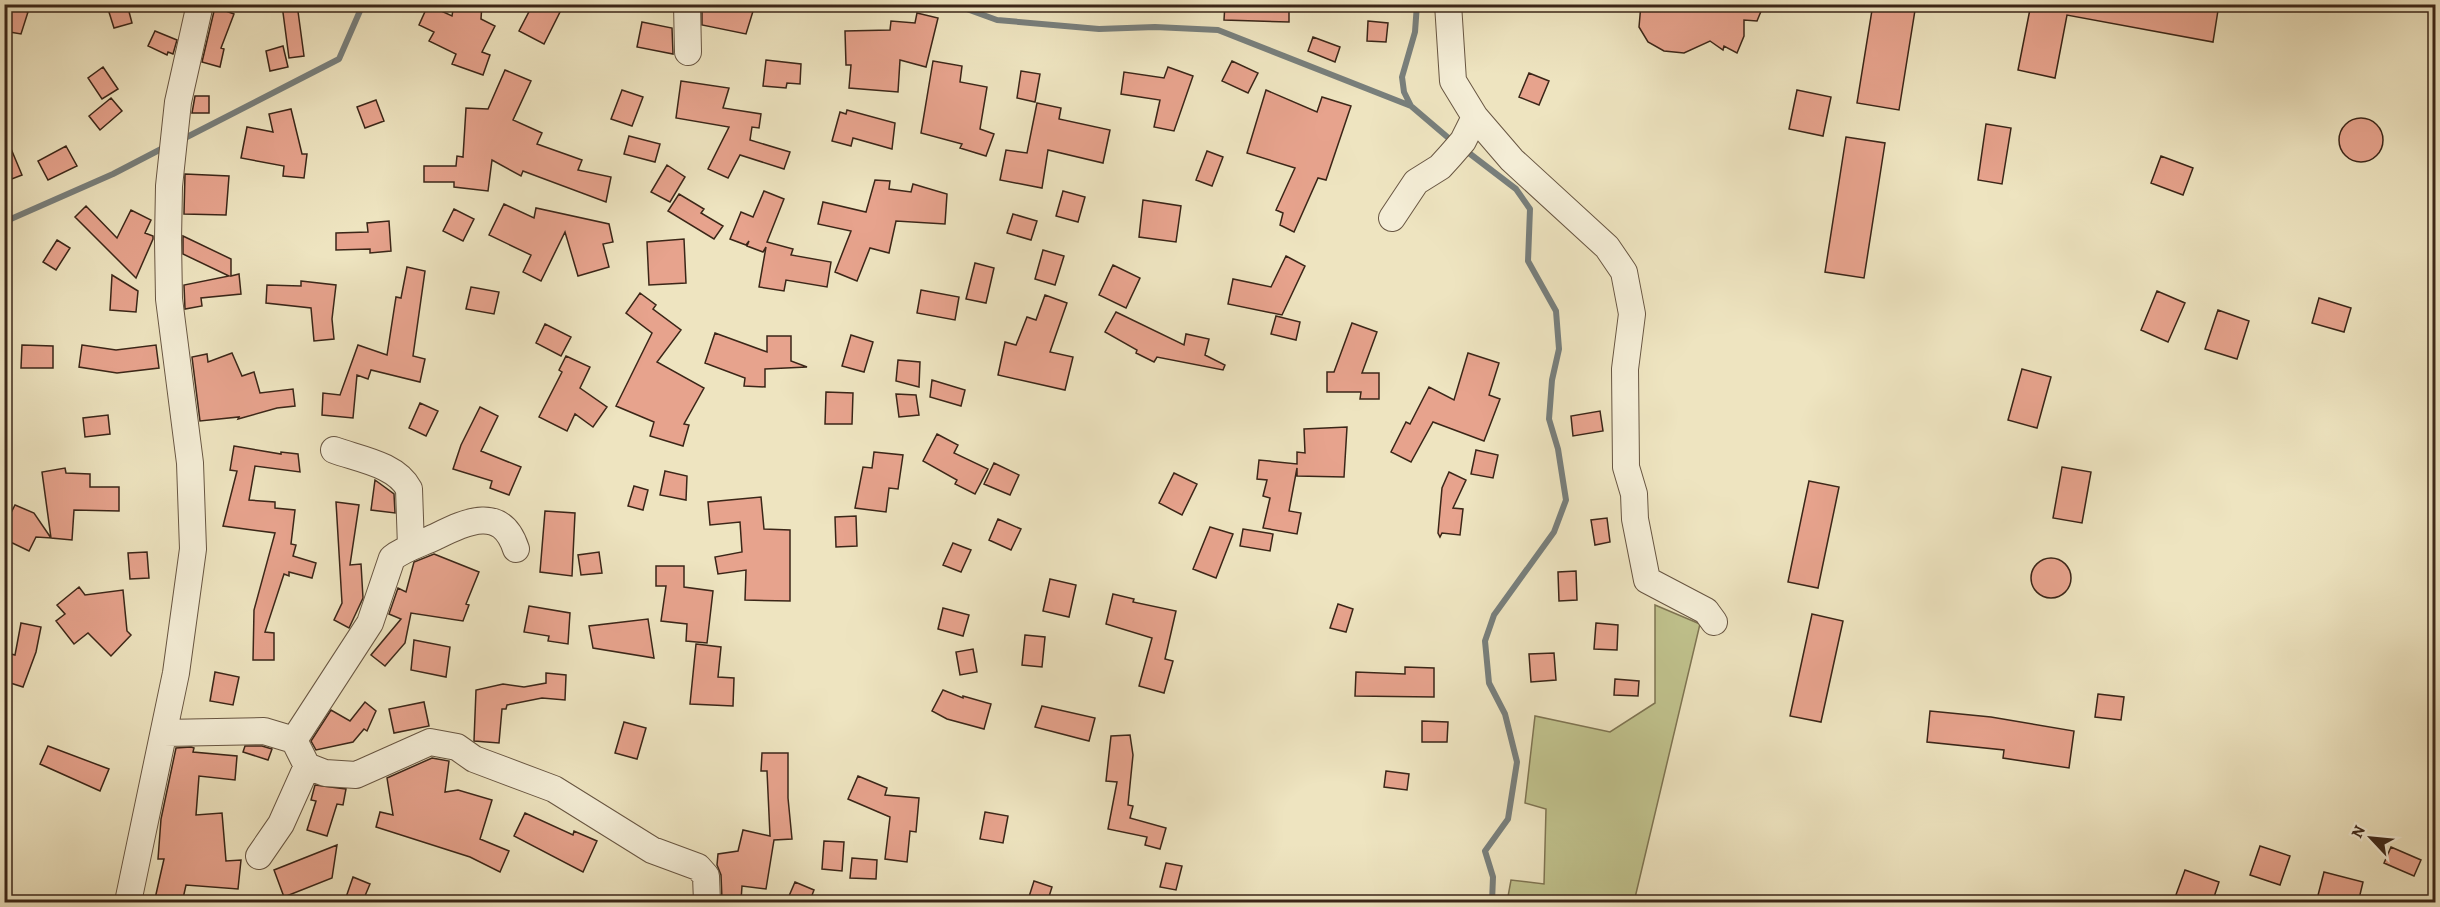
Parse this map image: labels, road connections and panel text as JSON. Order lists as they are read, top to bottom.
{
  "north": "top left"
}
